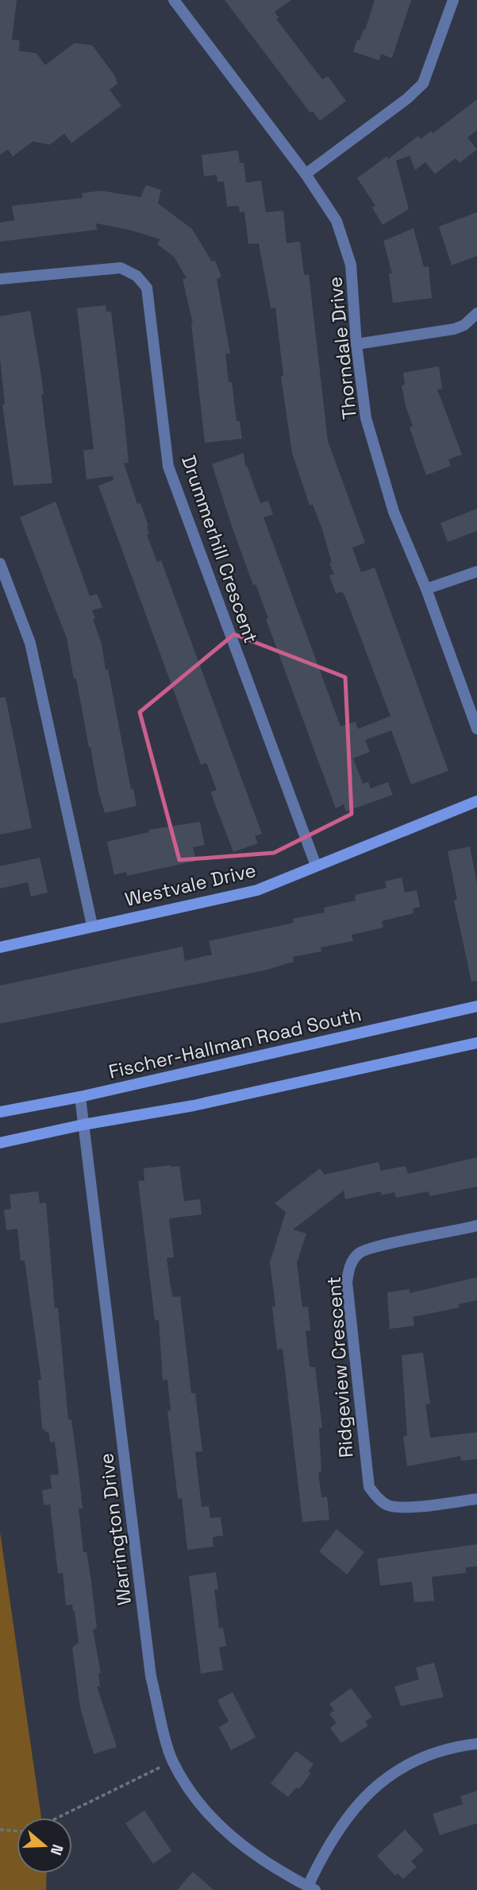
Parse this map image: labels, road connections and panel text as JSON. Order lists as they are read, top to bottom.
{
  "streets": {
    "main road": ["Westvale Drive", "Fischer-Hallman Road South"],
    "street": [
      "Thorndale Drive",
      "Drummerhill Crescent",
      "Ridgeview Crescent",
      "Warrington Drive"
    ]
  },
  "crossings": [
    ["Drummerhill Crescent", "Westvale Drive"],
    ["Fischer-Hallman Road South", "Warrington Drive"]
  ],
  "north": "right"
}
